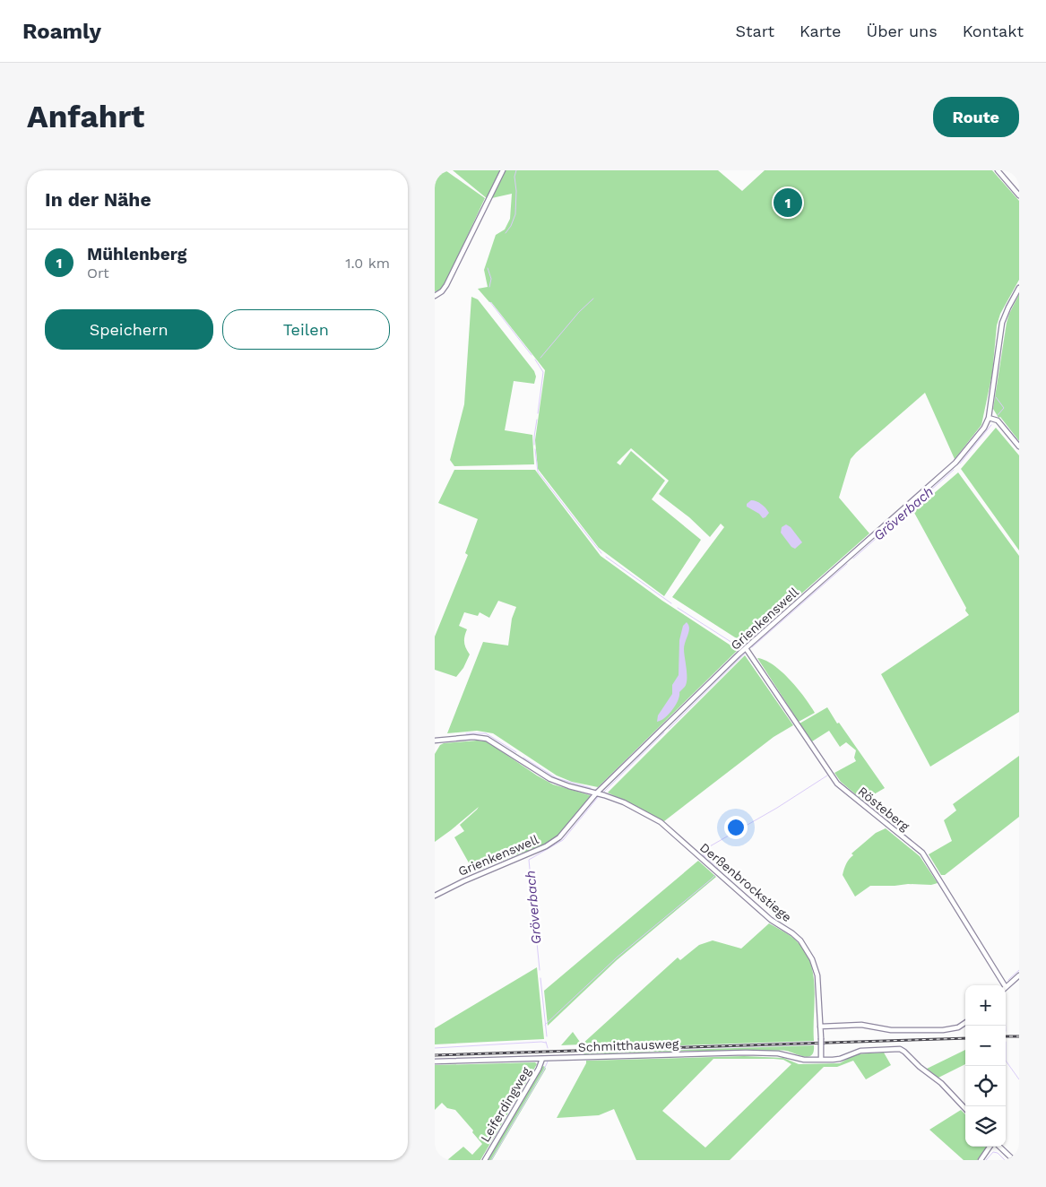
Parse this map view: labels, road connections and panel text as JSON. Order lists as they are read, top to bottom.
{
  "streets": {
    "street": [
      "Grienkenswell",
      "Rösteberg",
      "Derßenbrockstiege",
      "Schmitthausweg",
      "Leiferdingweg"
    ]
  },
  "crossings": [
    ["Grienkenswell", "Rösteberg"],
    ["Grienkenswell", "Derßenbrockstiege"],
    ["Derßenbrockstiege", "Schmitthausweg"],
    ["Schmitthausweg", "Leiferdingweg"]
  ],
  "water": ["Gröverbach"],
  "page": {
    "header": "Roamly",
    "nav": [
      "Start",
      "Karte",
      "Über uns",
      "Kontakt"
    ],
    "buttons": [
      "Route",
      ["Speichern", "Teilen"]
    ],
    "title": "Anfahrt",
    "heading": "In der Nähe",
    "pins": "1",
    "list": [
      {
        "mark": "1",
        "name": "Mühlenberg",
        "note": "Ort",
        "value": "1.0 km"
      }
    ],
    "map_buttons": ["+", "−"]
  }
}
